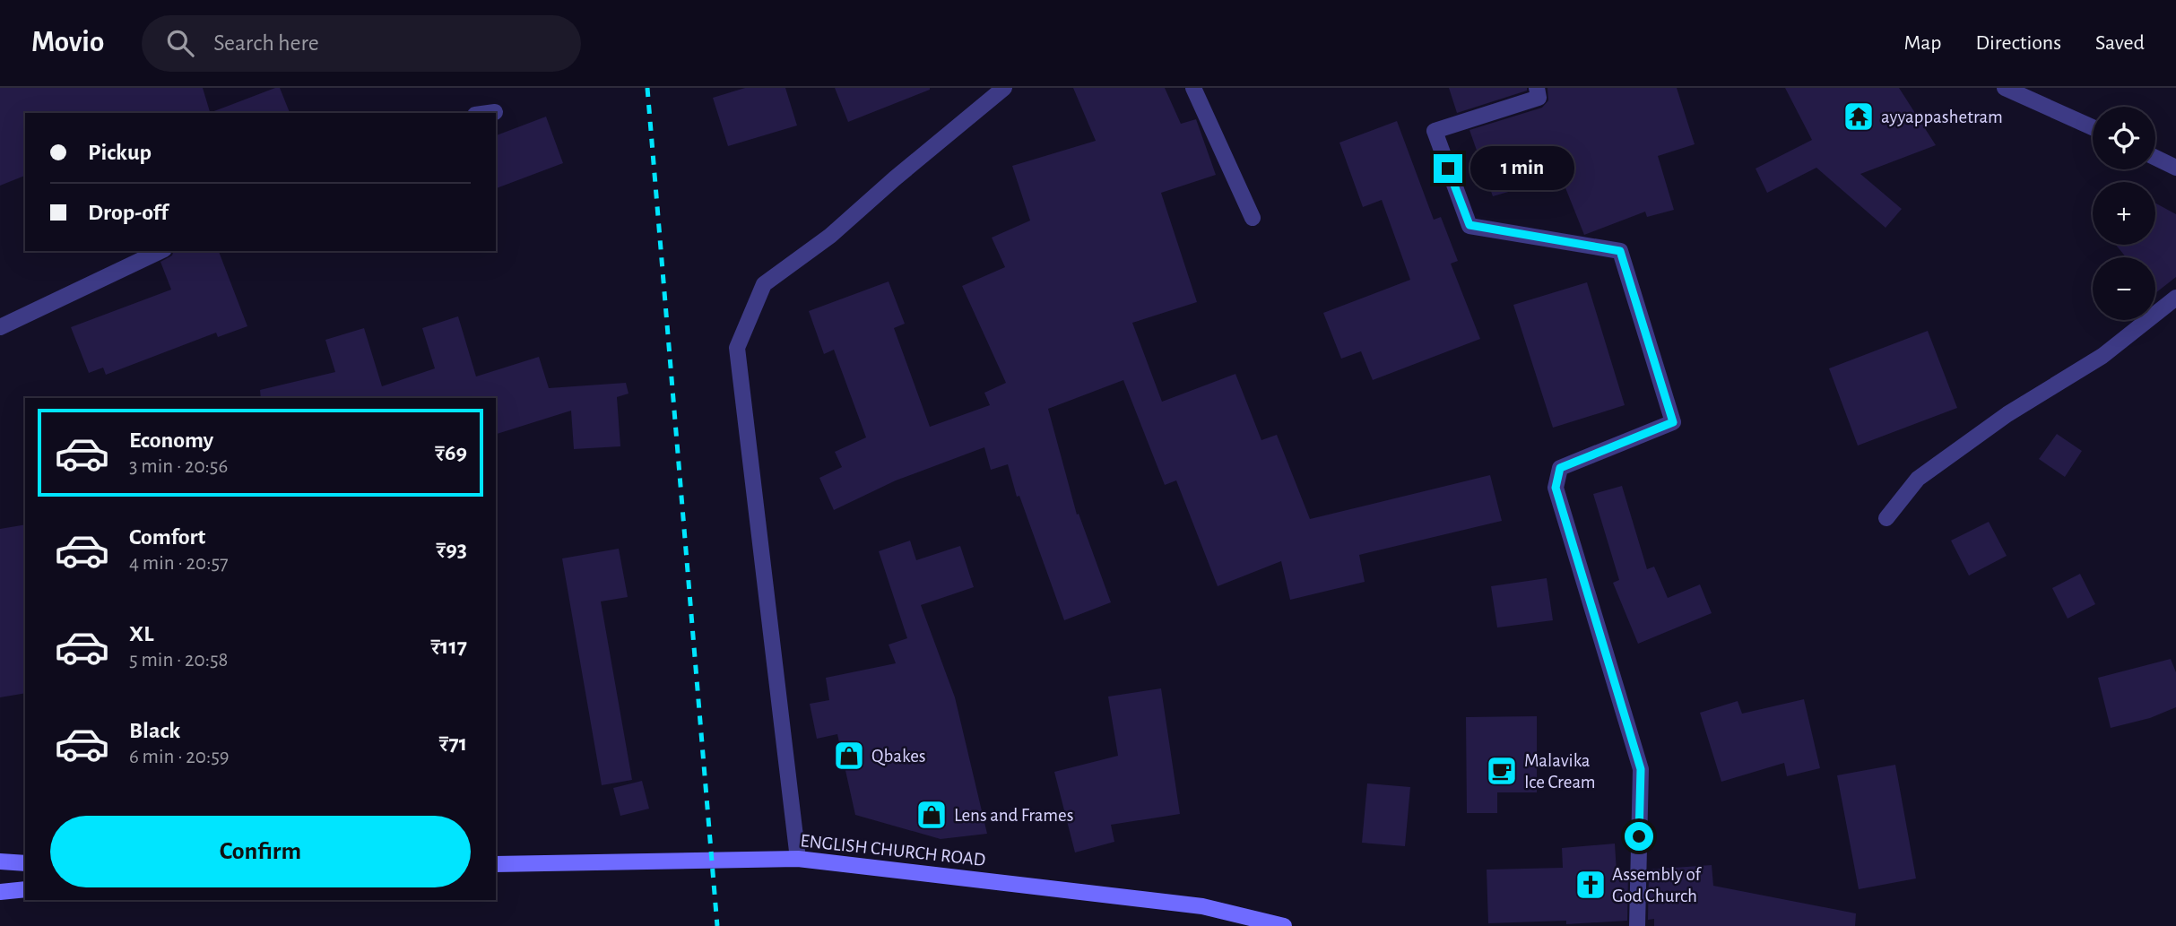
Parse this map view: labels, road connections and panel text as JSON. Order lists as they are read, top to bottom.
{
  "streets": {
    "main road": ["ENGLISH CHURCH ROAD"]
  },
  "places": {
    "temple": ["ayyappashetram"],
    "shop": ["Qbakes", "Lens and Frames"],
    "cafe": ["Malavika Ice Cream"],
    "church": ["Assembly of God Church"]
  },
  "page": {
    "header": "Movio",
    "search": "Search here",
    "nav": ["Map", "Directions", "Saved"],
    "map_buttons": ["+", "−"],
    "banner": ["Pickup", "Drop-off"],
    "bubble": "1 min",
    "list": [
      {
        "name": "Economy",
        "note": "3 min · 20:56",
        "value": "₹69"
      },
      {
        "name": "Comfort",
        "note": "4 min · 20:57",
        "value": "₹93"
      },
      {
        "name": "XL",
        "note": "5 min · 20:58",
        "value": "₹117"
      },
      {
        "name": "Black",
        "note": "6 min · 20:59",
        "value": "₹71"
      }
    ],
    "buttons": "Confirm"
  }
}
